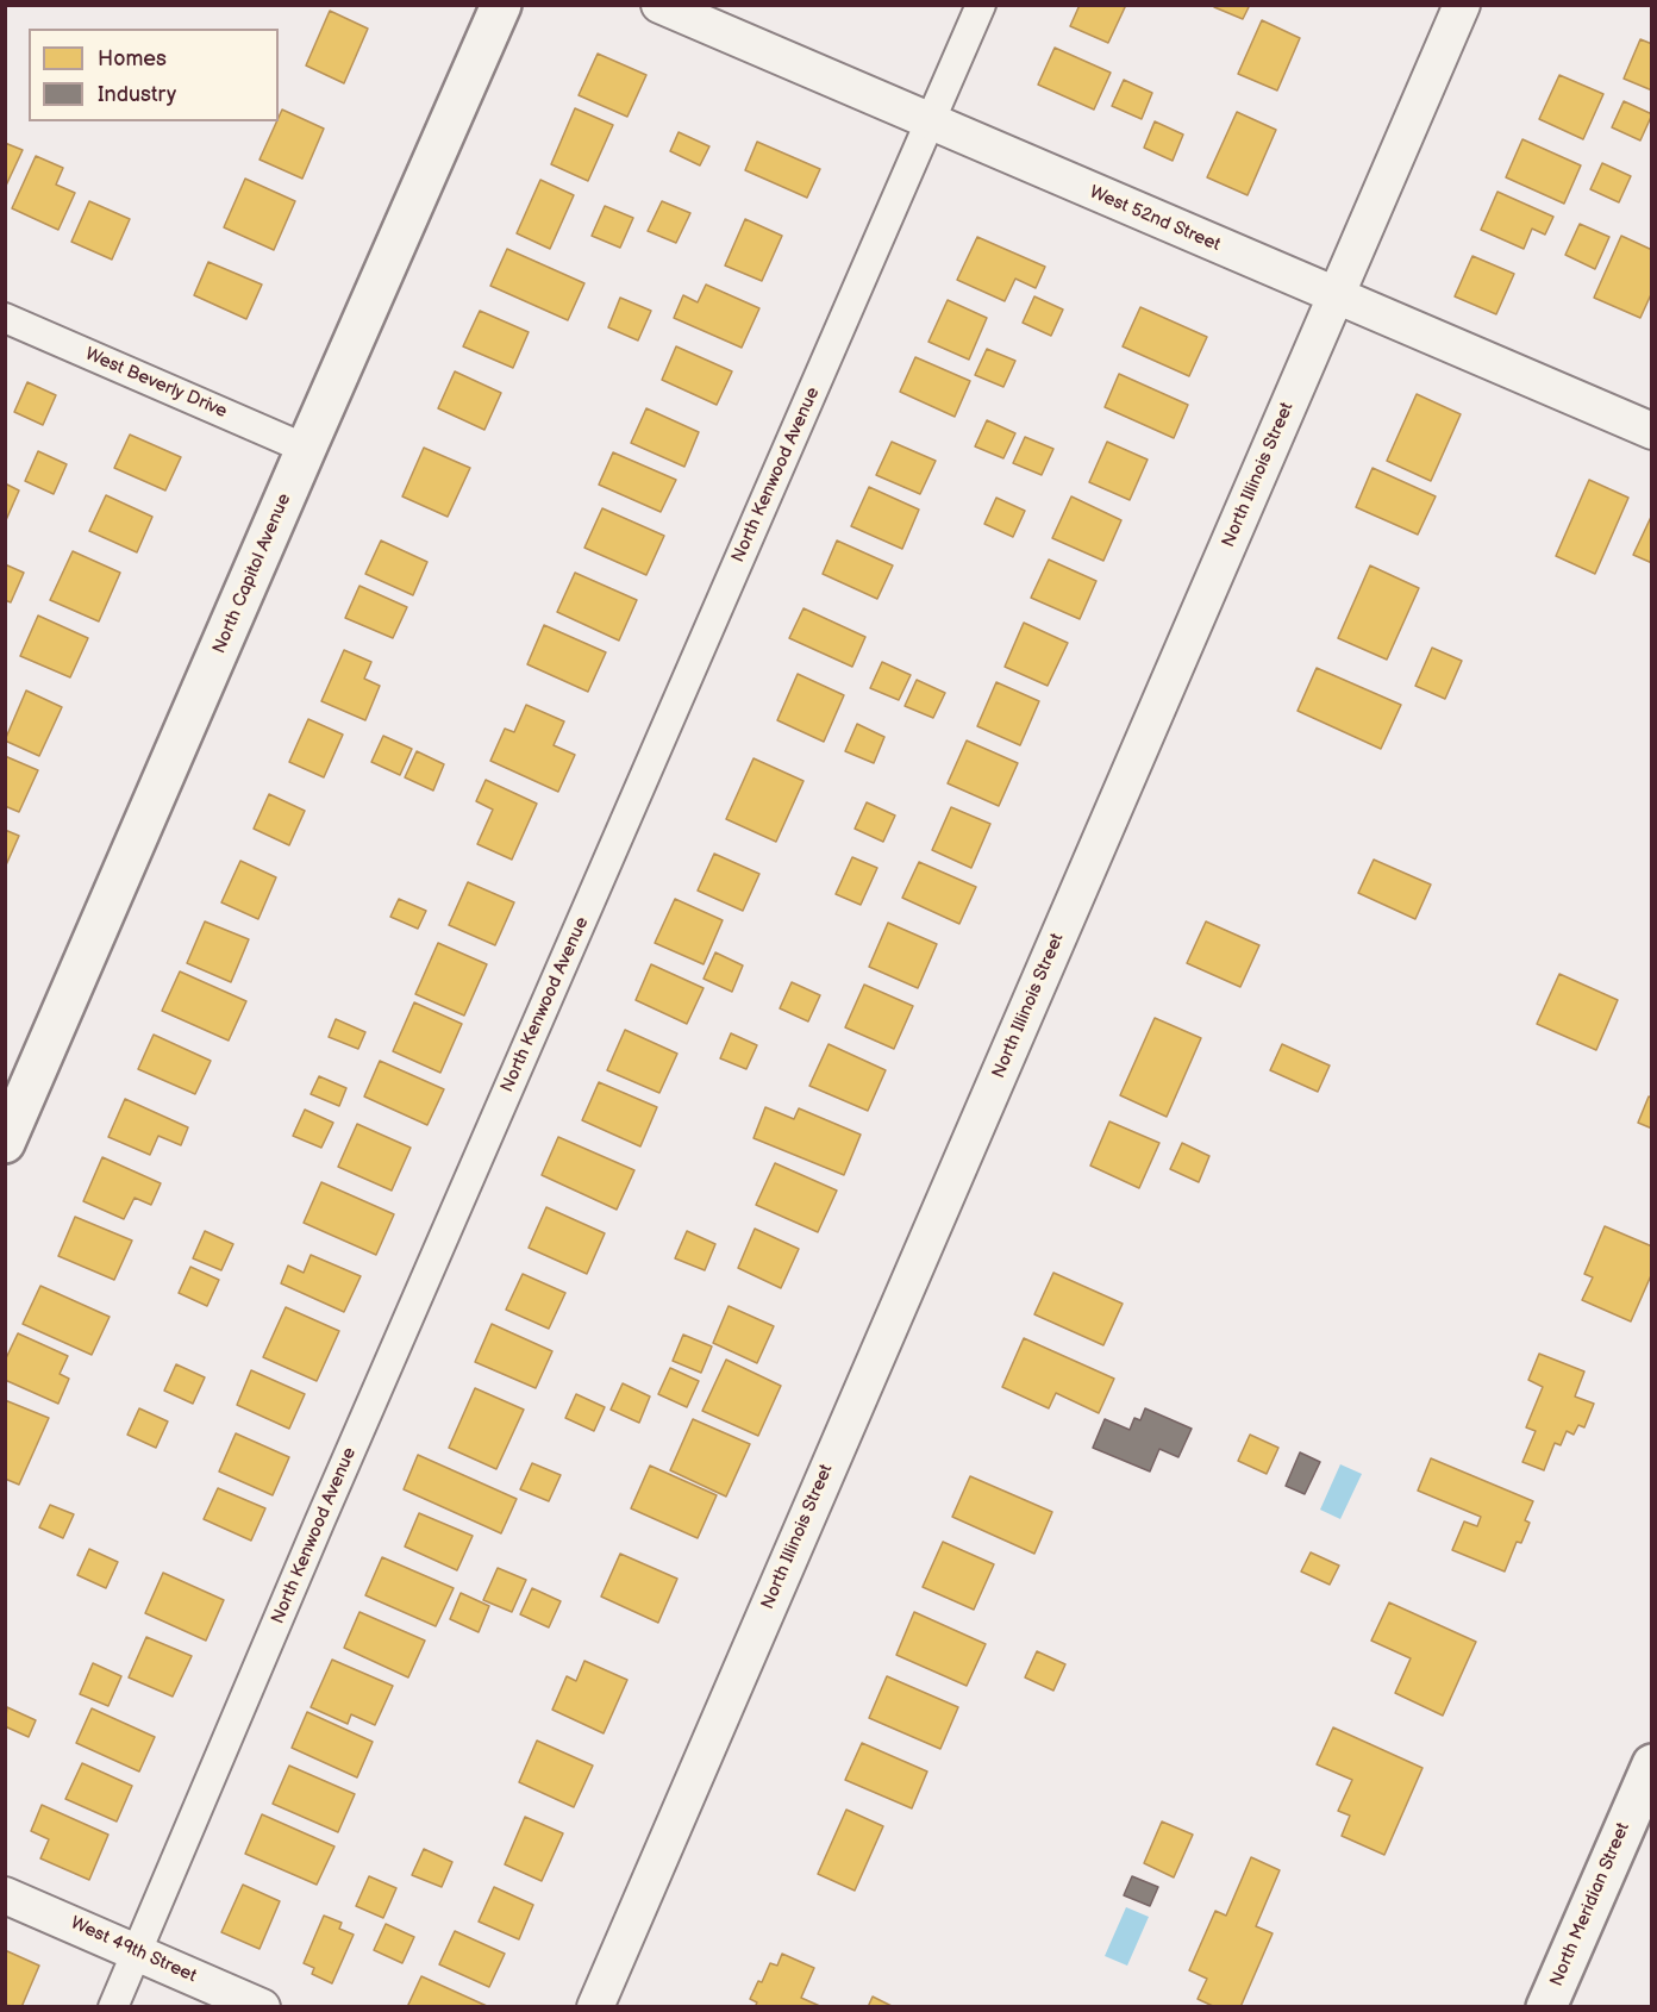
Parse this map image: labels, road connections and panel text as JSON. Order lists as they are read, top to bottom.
{
  "streets": {
    "main road": ["North Capitol Avenue", "North Meridian Street"],
    "street": [
      "West 52nd Street",
      "West Beverly Drive",
      "North Kenwood Avenue",
      "North Illinois Street",
      "West 49th Street"
    ]
  },
  "crossings": [
    ["West 52nd Street", "North Kenwood Avenue"],
    ["West 52nd Street", "North Illinois Street"],
    ["West Beverly Drive", "North Capitol Avenue"],
    ["North Kenwood Avenue", "West 49th Street"]
  ],
  "legend": ["Homes", "Industry"]
}
